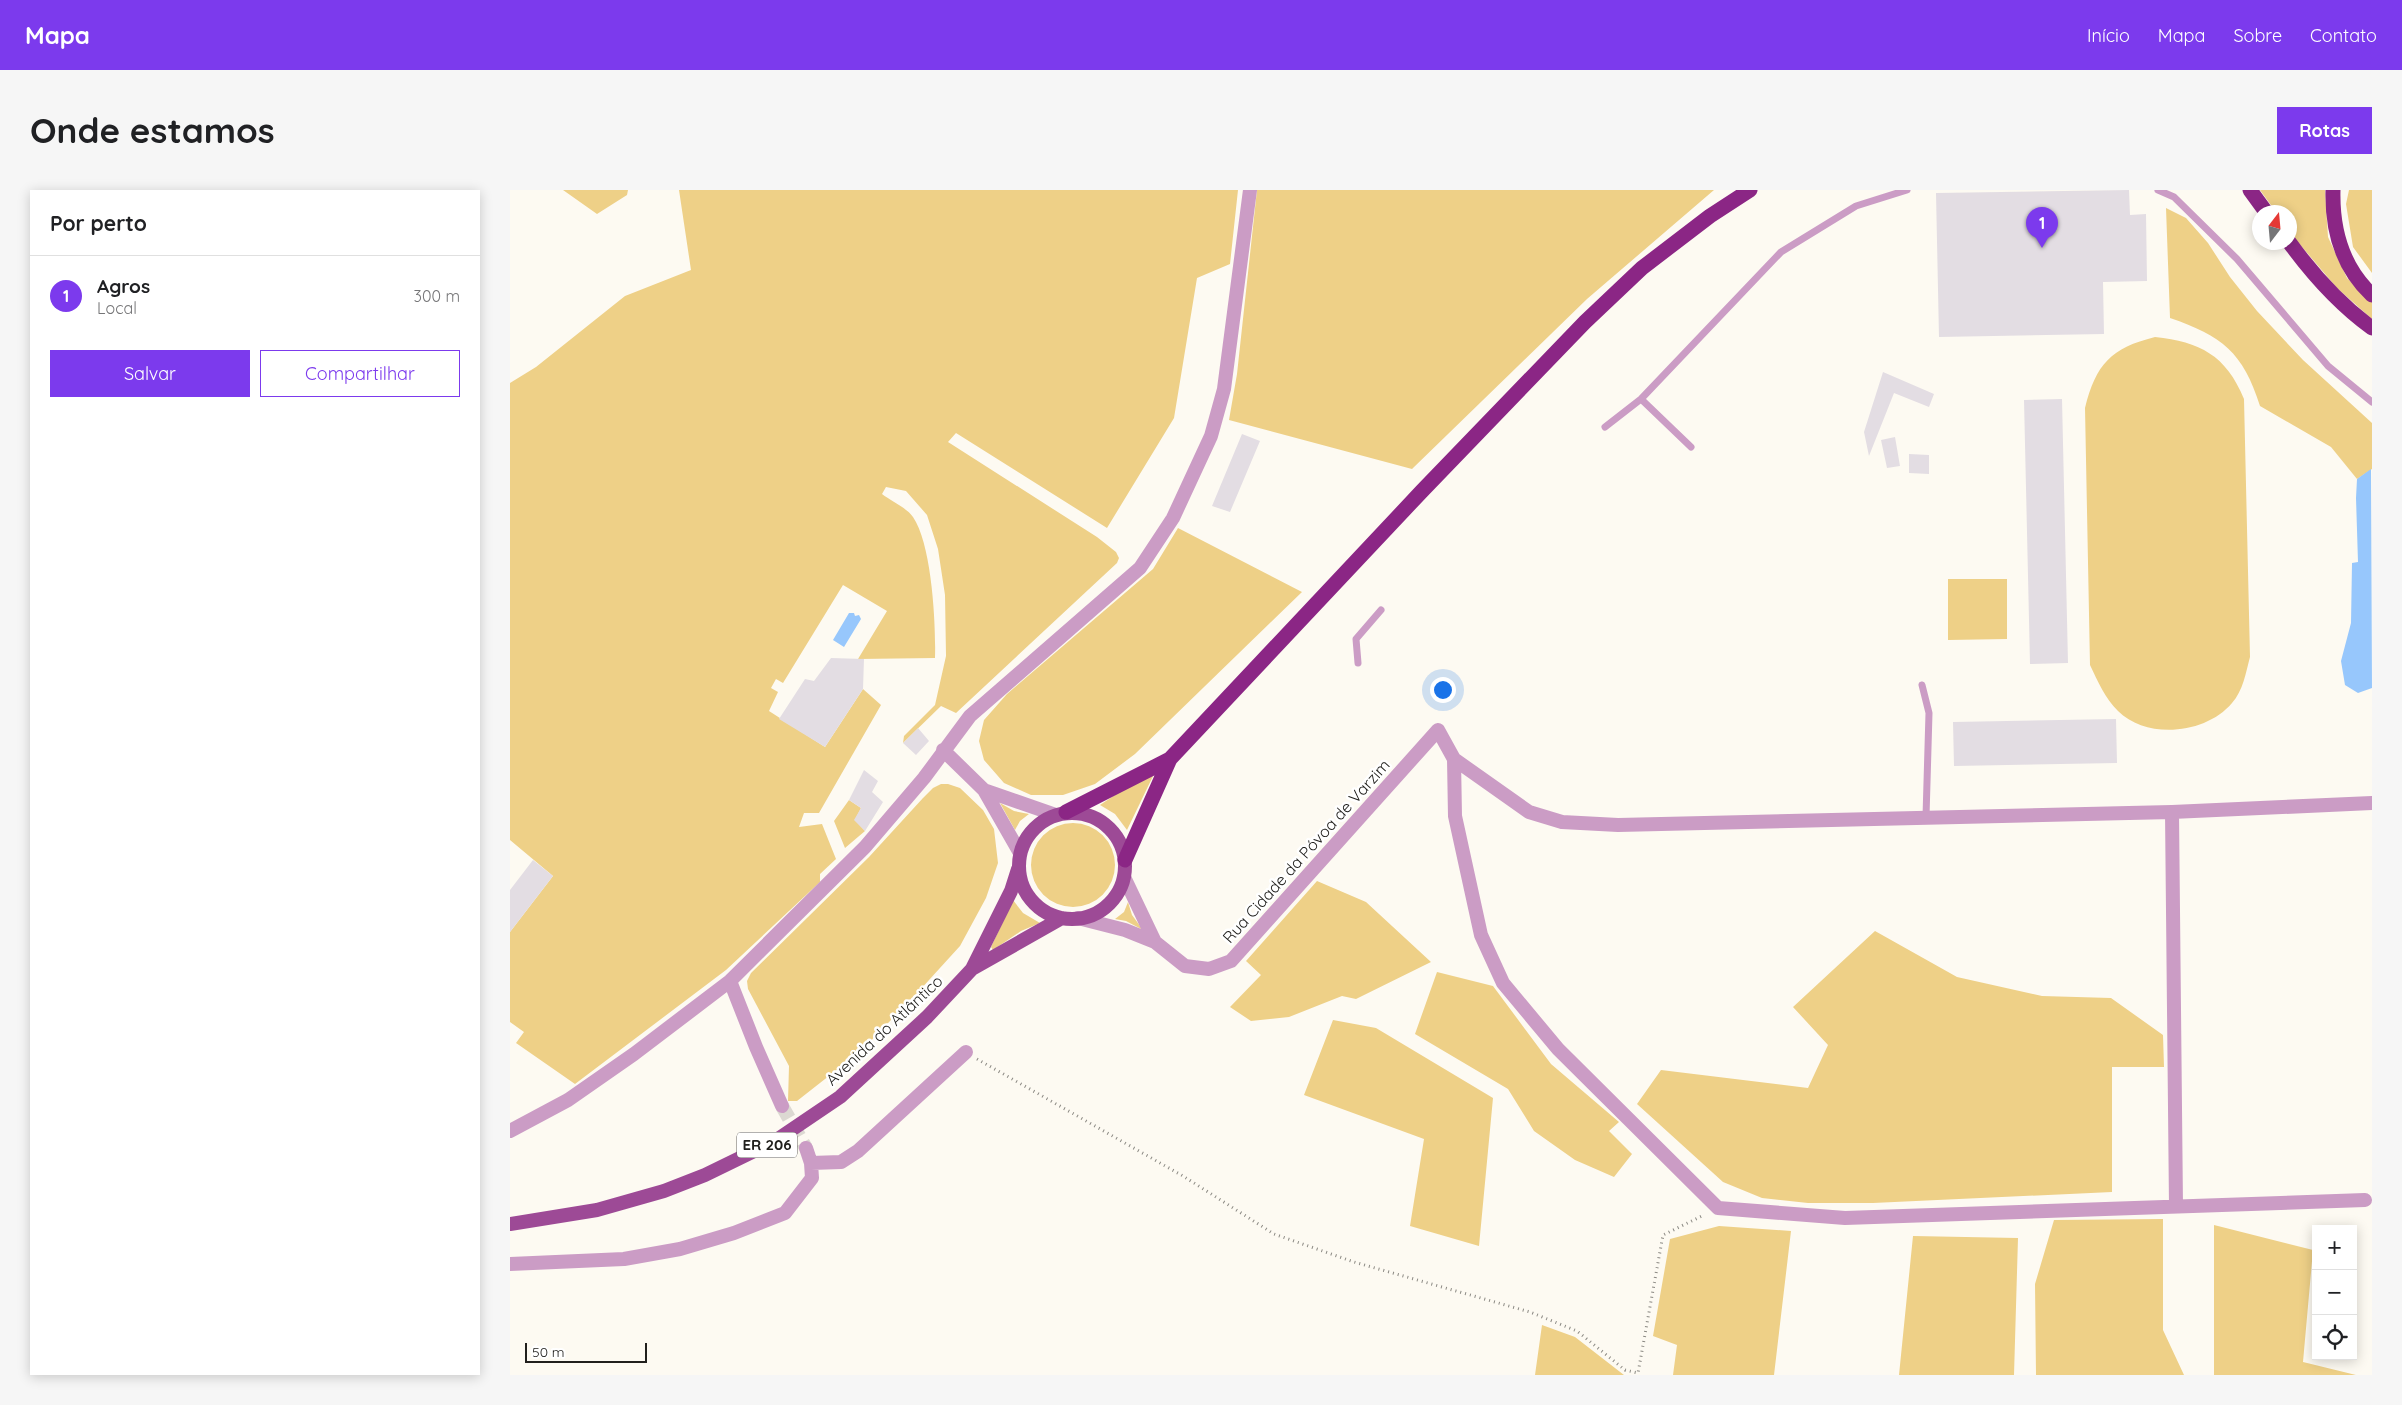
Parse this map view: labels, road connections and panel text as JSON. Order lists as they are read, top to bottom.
{
  "streets": {
    "main road": ["Avenida do Atlântico", "ER 206"],
    "street": ["Rua Cidade da Póvoa de Varzim"]
  },
  "scale_bar": "50 m",
  "north": "top",
  "page": {
    "header": "Mapa",
    "nav": [
      "Início",
      "Mapa",
      "Sobre",
      "Contato"
    ],
    "buttons": [
      "Rotas",
      ["Salvar", "Compartilhar"]
    ],
    "title": "Onde estamos",
    "heading": "Por perto",
    "pins": "1",
    "list": [
      {
        "mark": "1",
        "name": "Agros",
        "note": "Local",
        "value": "300 m"
      }
    ],
    "map_buttons": ["+", "−"],
    "scale": "50 m"
  }
}
